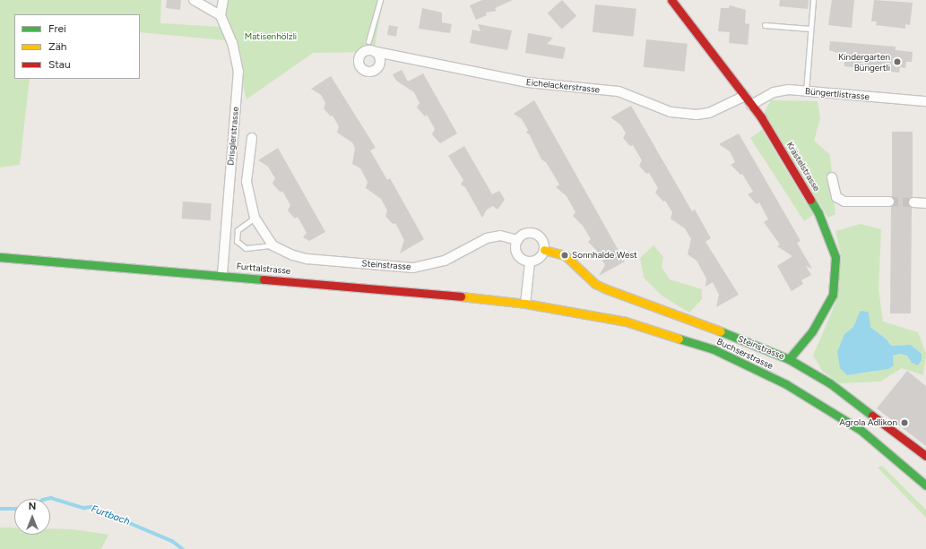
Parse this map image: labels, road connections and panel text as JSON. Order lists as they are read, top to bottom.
{
  "streets": {
    "main road": [
      "Krästelstrasse",
      "Steinstrasse",
      "Furttalstrasse",
      "Buchserstrasse"
    ],
    "street": ["Eichelackerstrasse", "Büngertlistrasse", "Drisglerstrasse"]
  },
  "crossings": [
    ["Eichelackerstrasse", "Krästelstrasse"],
    ["Büngertlistrasse", "Krästelstrasse"],
    ["Drisglerstrasse", "Furttalstrasse"],
    ["Krästelstrasse", "Steinstrasse"],
    ["Furttalstrasse", "Buchserstrasse"]
  ],
  "water": ["Furtbach"],
  "parks": ["Matisenhölzli"],
  "places": ["Kindergarten Büngertli", "Sonnhalde West", "Agrola Adlikon"],
  "legend": ["Frei", "Zäh", "Stau"],
  "north": "top"
}
